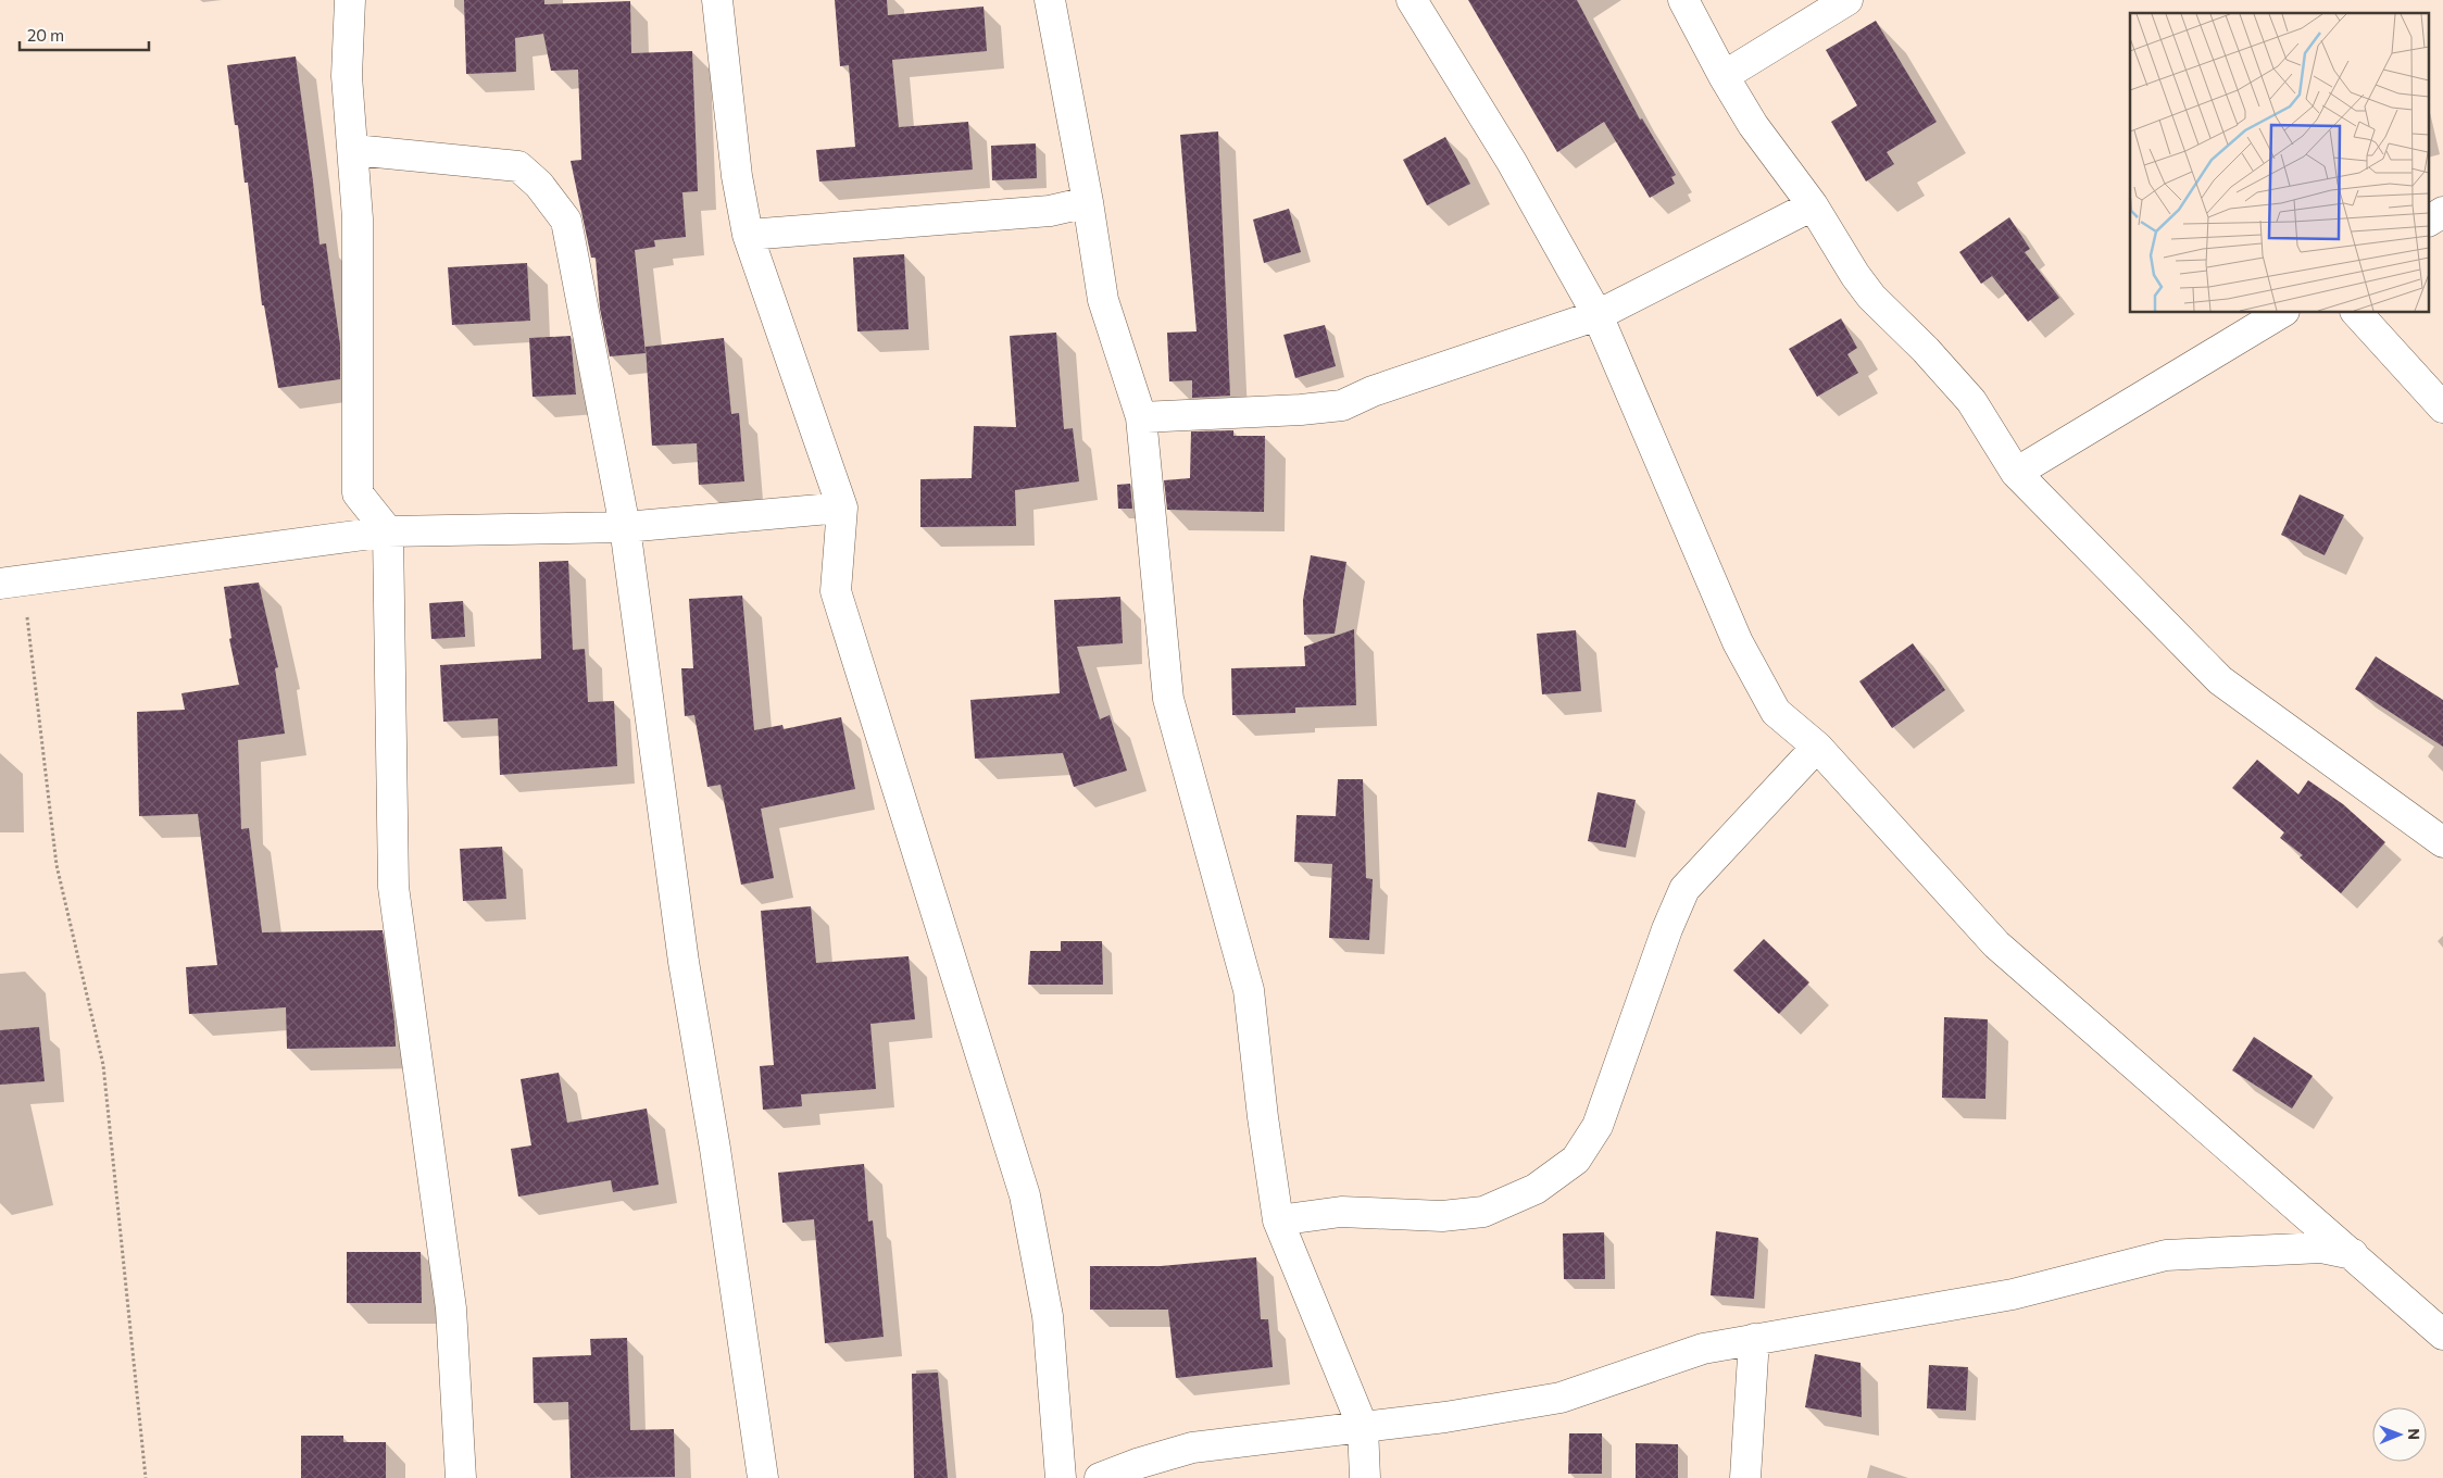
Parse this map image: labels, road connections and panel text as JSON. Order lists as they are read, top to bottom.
{
  "scale_bar": "20 m",
  "north": "right"
}
